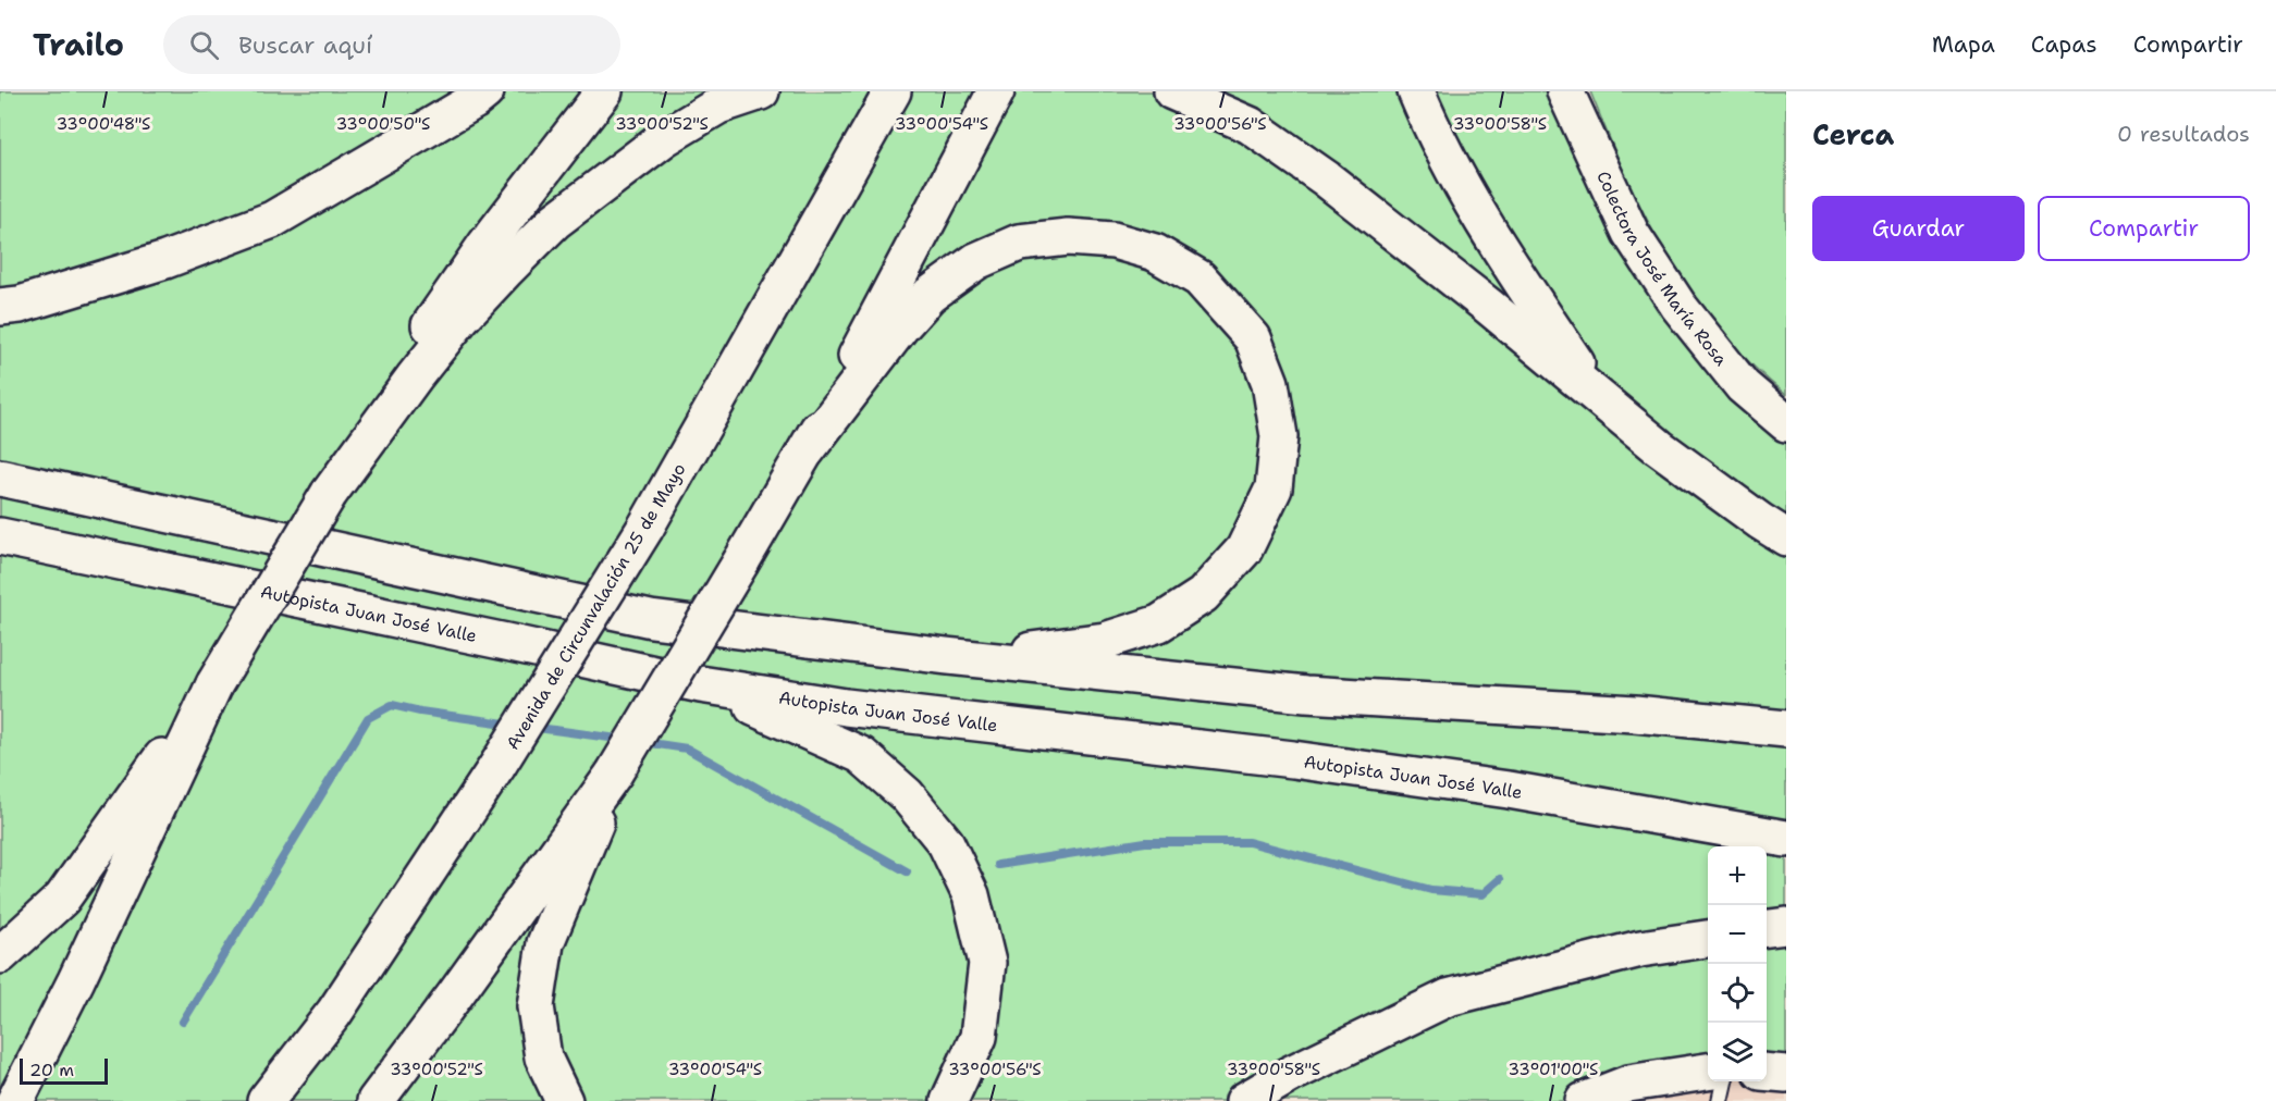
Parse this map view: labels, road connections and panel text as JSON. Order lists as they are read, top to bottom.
{
  "streets": {
    "main road": ["Colectora José María Rosa", "Avenida de Circunvalación 25 de Mayo", "Autopista Juan José Valle"]
  },
  "scale_bar": "20 m",
  "page": {
    "header": "Trailo",
    "search": "Buscar aquí",
    "nav": ["Mapa", "Capas", "Compartir"],
    "heading": ["Cerca", "0 resultados"],
    "buttons": ["Guardar", "Compartir"],
    "map_buttons": ["+", "−"],
    "scale": "20 m"
  },
  "coordinates": [
    "33°00'48\"S",
    "33°00'50\"S",
    "33°00'52\"S",
    "33°00'54\"S",
    "33°00'56\"S",
    "33°00'58\"S",
    "33°01'00\"S"
  ]
}
